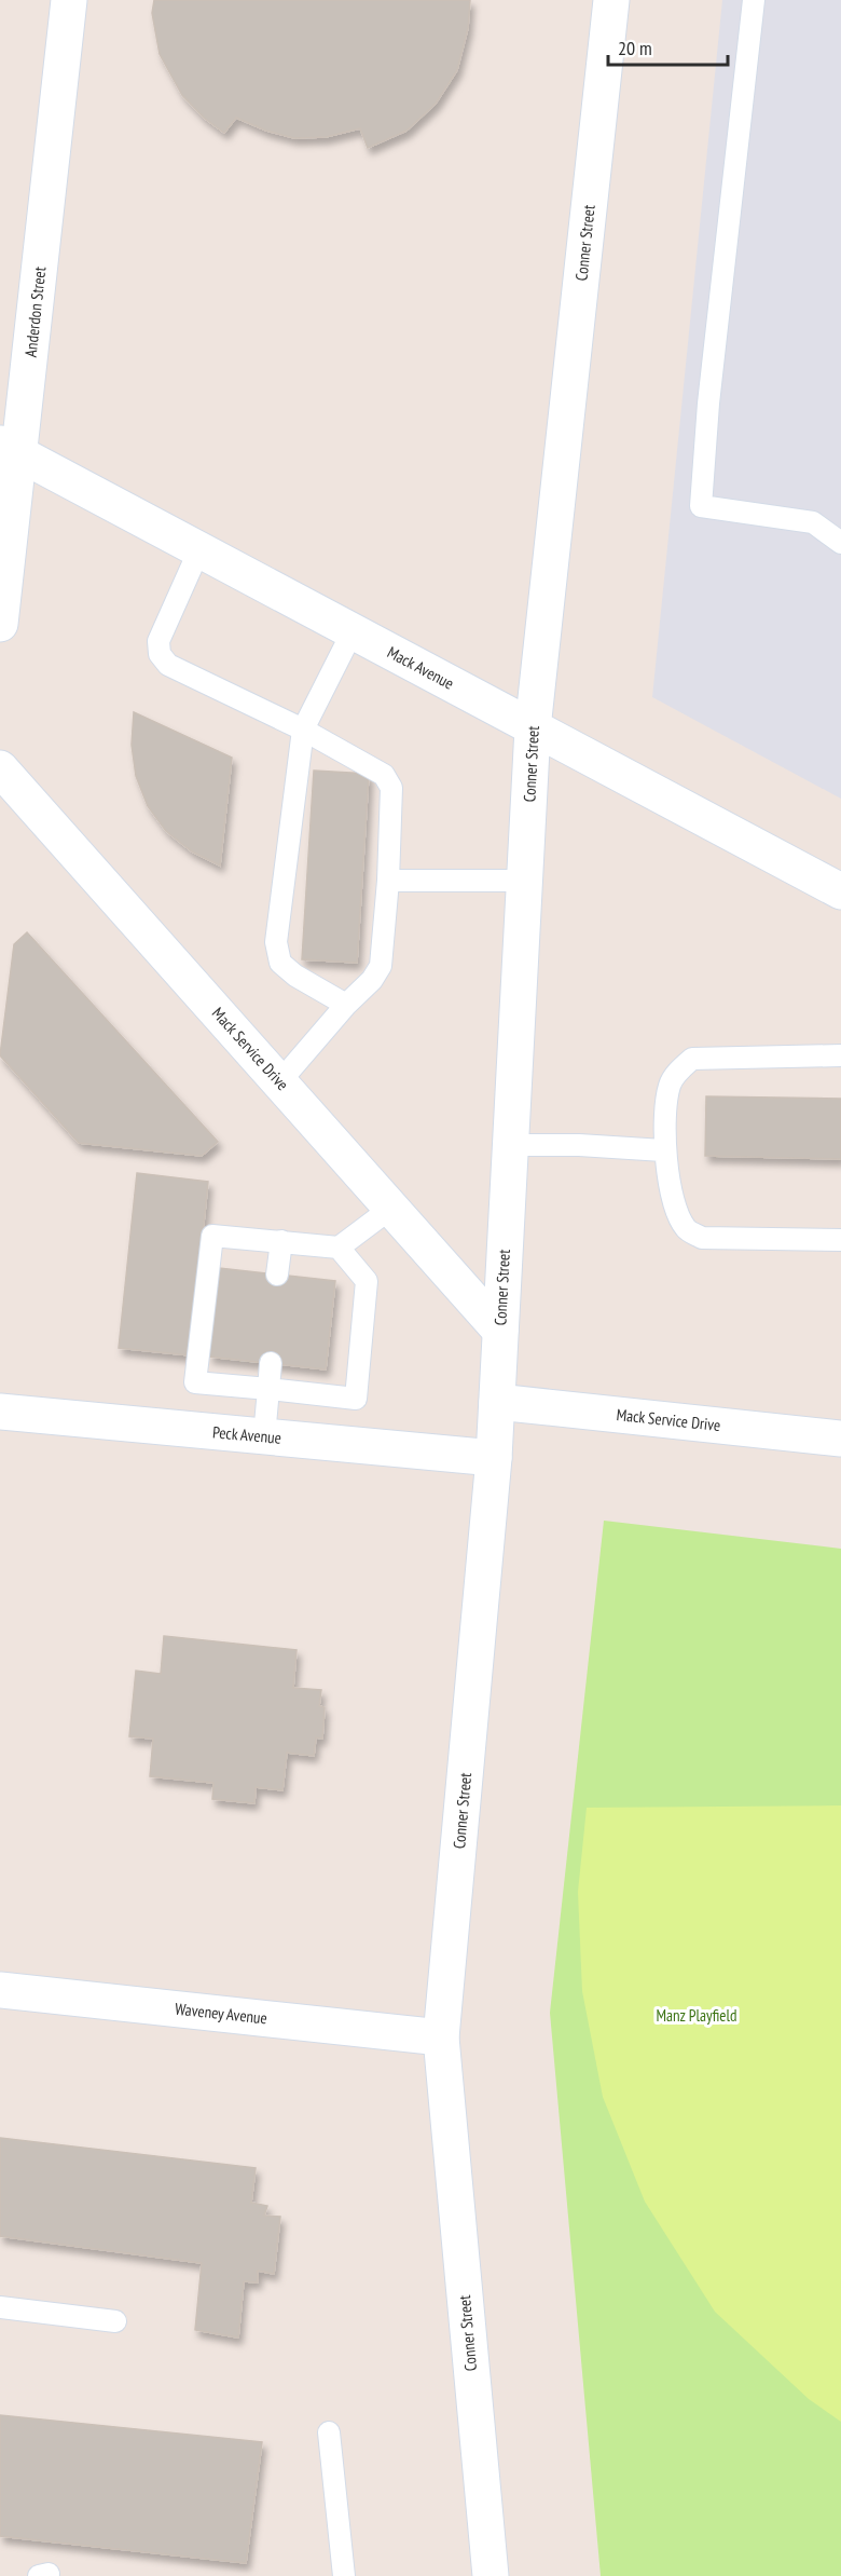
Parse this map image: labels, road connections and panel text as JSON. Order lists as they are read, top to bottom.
{
  "streets": {
    "main road": [
      "Conner Street",
      "Anderdon Street",
      "Mack Avenue",
      "Mack Service Drive",
      "Peck Avenue",
      "Waveney Avenue"
    ]
  },
  "crossings": [
    ["Conner Street", "Mack Avenue"],
    ["Conner Street", "Mack Service Drive"],
    ["Conner Street", "Peck Avenue"],
    ["Conner Street", "Waveney Avenue"],
    ["Anderdon Street", "Mack Avenue"]
  ],
  "parks": ["Manz Playfield"],
  "scale_bar": "20 m"
}
